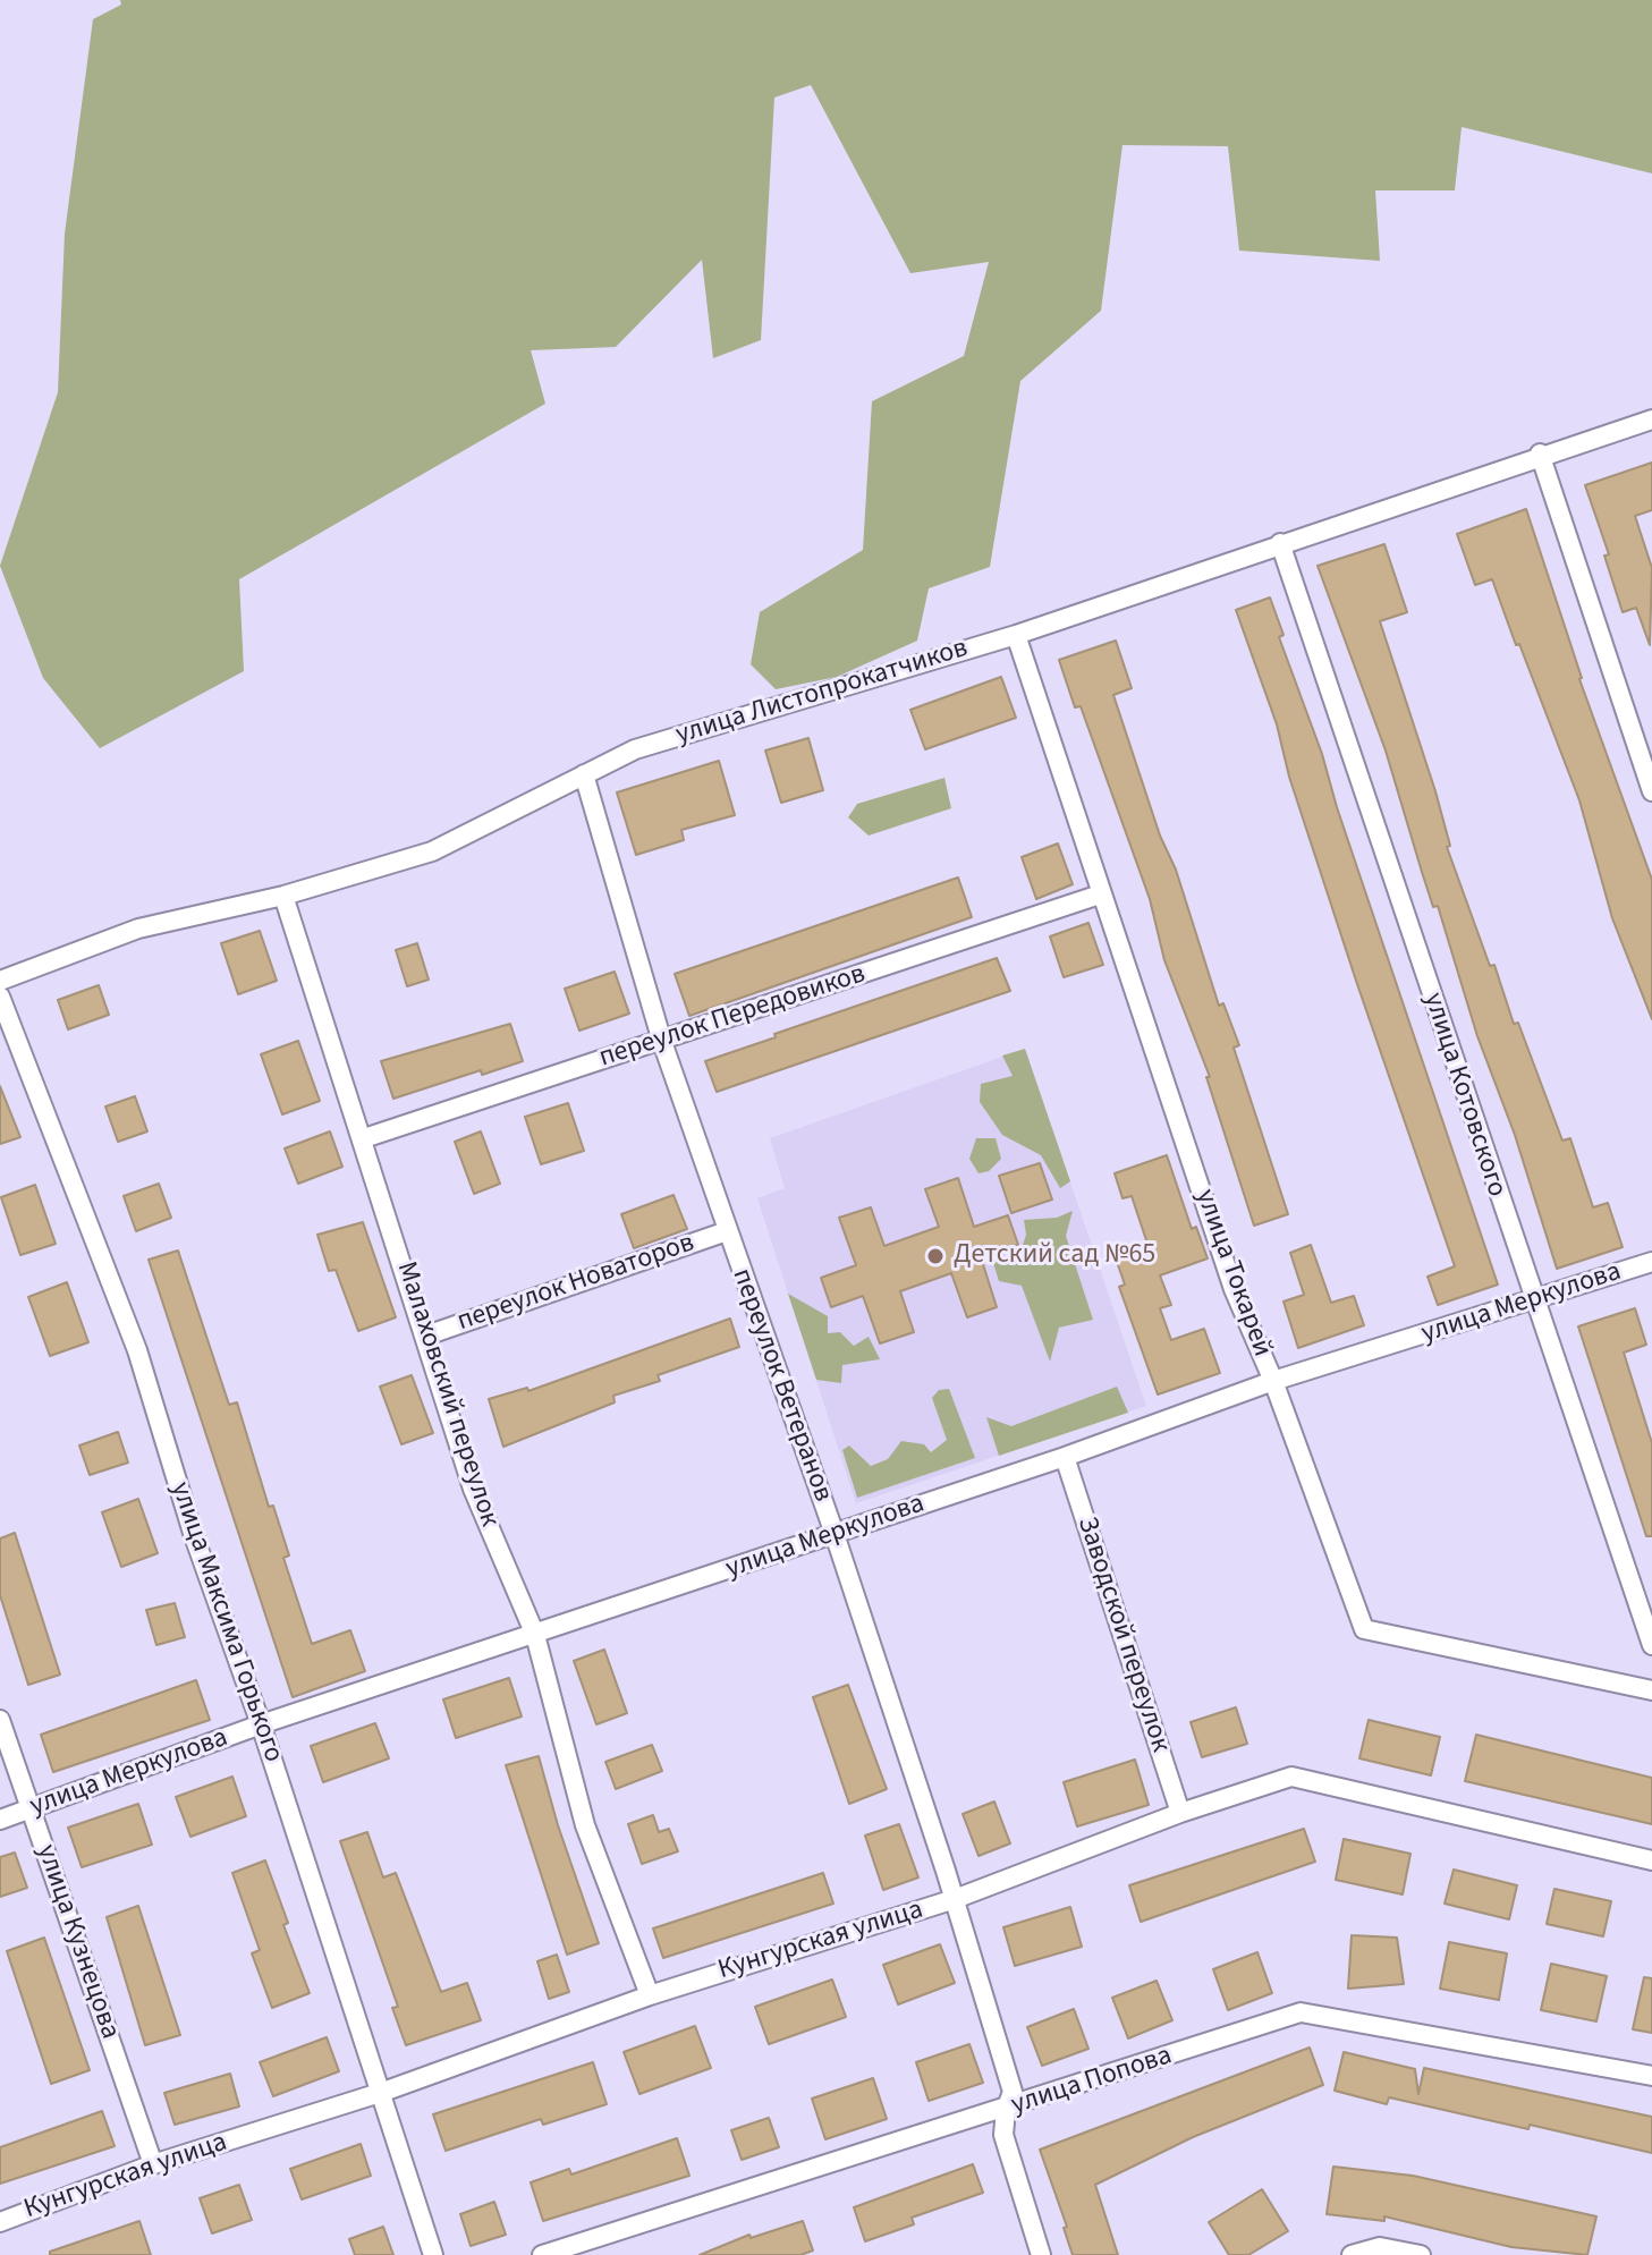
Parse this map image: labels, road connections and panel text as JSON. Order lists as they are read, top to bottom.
{
  "streets": {
    "street": [
      "улица Листопрокатчиков",
      "переулок Передовиков",
      "улица Котовского",
      "улица Токарей",
      "переулок Новаторов",
      "улица Меркулова",
      "переулок Ветеранов",
      "Малаховский переулок",
      "улица Максима Горького",
      "Заводской переулок",
      "Кунгурская улица",
      "улица Кузнецова",
      "улица Попова"
    ]
  },
  "crossings": [
    ["улица Листопрокатчиков", "улица Котовского"],
    ["улица Листопрокатчиков", "улица Токарей"],
    ["улица Листопрокатчиков", "переулок Ветеранов"],
    ["улица Листопрокатчиков", "Малаховский переулок"],
    ["переулок Передовиков", "улица Токарей"],
    ["переулок Передовиков", "переулок Ветеранов"],
    ["переулок Передовиков", "Малаховский переулок"],
    ["улица Котовского", "улица Меркулова"],
    ["улица Токарей", "улица Меркулова"],
    ["переулок Новаторов", "переулок Ветеранов"],
    ["переулок Новаторов", "Малаховский переулок"],
    ["улица Меркулова", "переулок Ветеранов"],
    ["улица Меркулова", "Малаховский переулок"],
    ["улица Меркулова", "улица Максима Горького"],
    ["улица Меркулова", "Заводской переулок"],
    ["улица Меркулова", "улица Кузнецова"],
    ["переулок Ветеранов", "Кунгурская улица"],
    ["переулок Ветеранов", "улица Попова"],
    ["Малаховский переулок", "Кунгурская улица"],
    ["улица Максима Горького", "Кунгурская улица"],
    ["Заводской переулок", "Кунгурская улица"],
    ["Кунгурская улица", "улица Кузнецова"]
  ],
  "places": ["Детский сад №65"]
}
